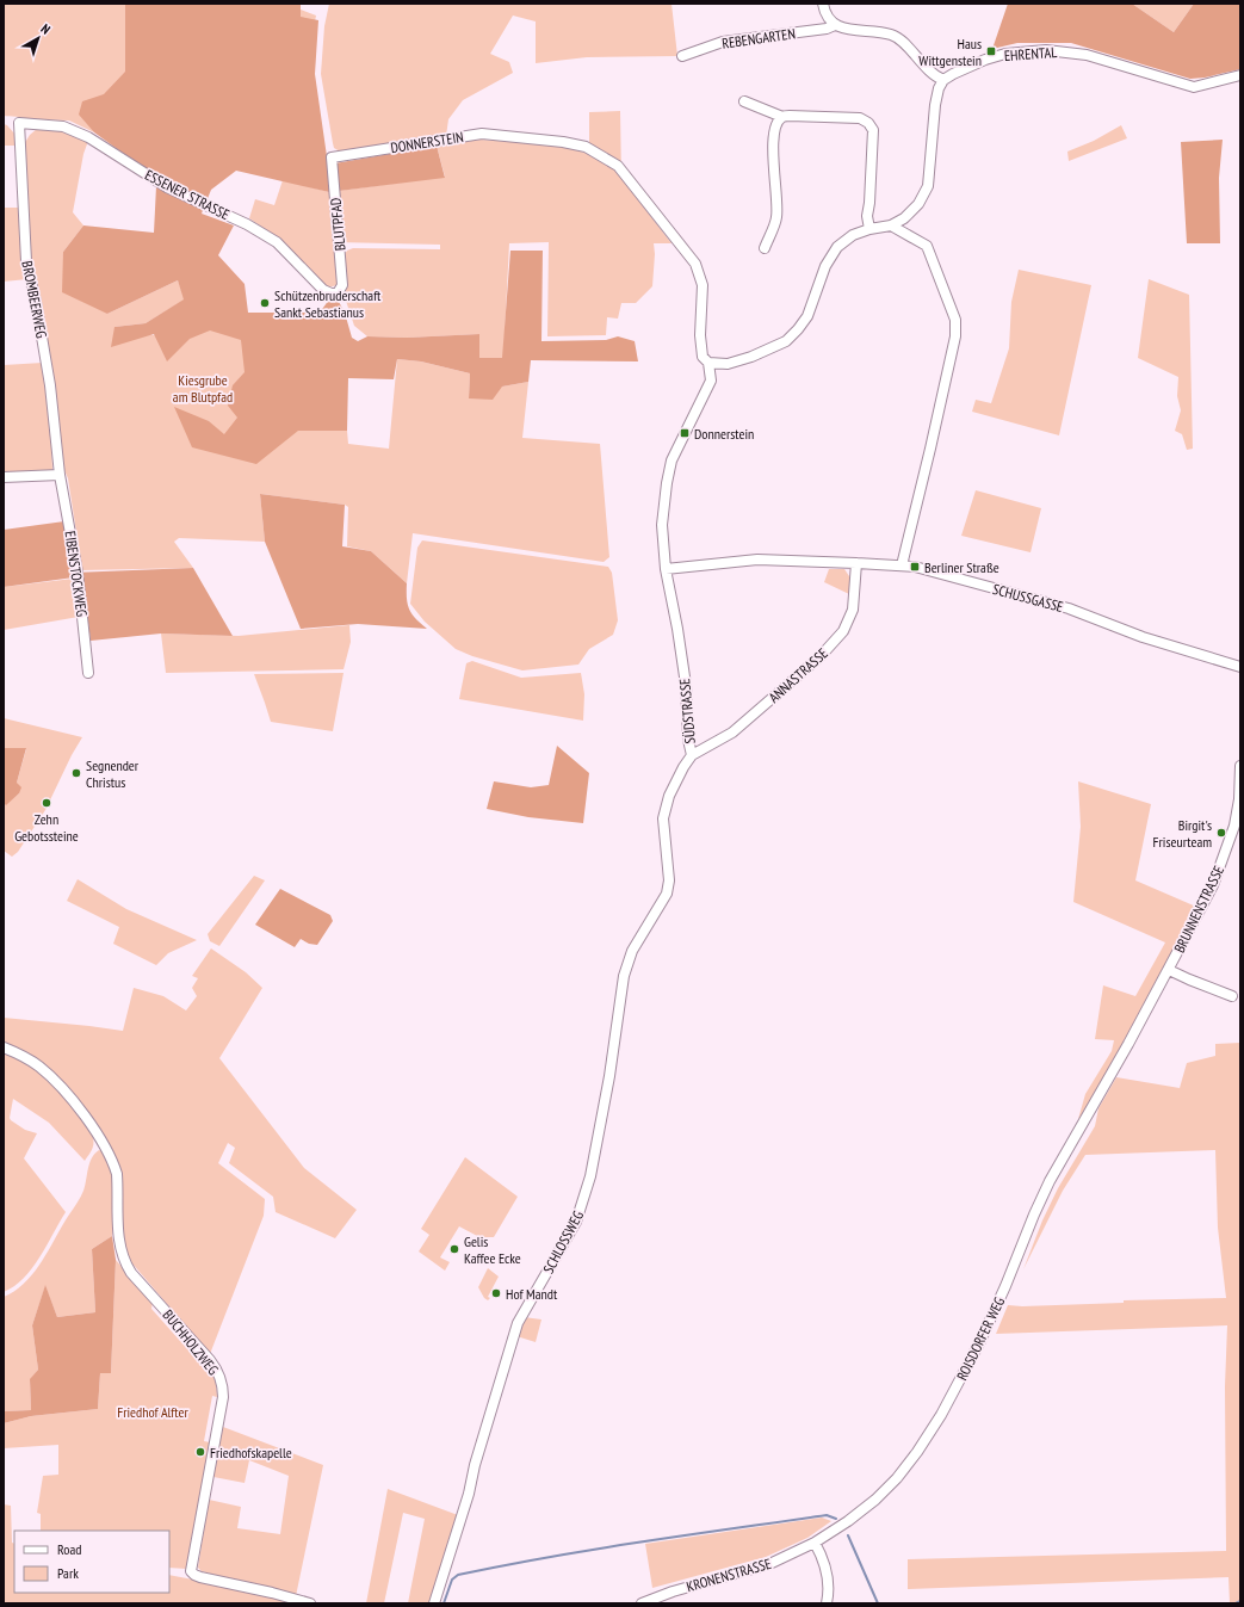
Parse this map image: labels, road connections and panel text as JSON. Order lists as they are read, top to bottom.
{
  "streets": {
    "street": [
      "REBENGARTEN",
      "EHRENTAL",
      "DONNERSTEIN",
      "ESSENER STRASSE",
      "BLUTPFAD",
      "BROMBEERWEG",
      "EIBENSTOCKWEG",
      "SCHUSSGASSE",
      "ANNASTRASSE",
      "SÜDSTRASSE",
      "BRUNNENSTRASSE",
      "SCHLOSSWEG",
      "ROISDORFER WEG",
      "BUCHHOLZWEG",
      "KRONENSTRASSE"
    ]
  },
  "crossings": [
    ["DONNERSTEIN", "BLUTPFAD"],
    ["ESSENER STRASSE", "BLUTPFAD"],
    ["ESSENER STRASSE", "BROMBEERWEG"],
    ["BROMBEERWEG", "EIBENSTOCKWEG"],
    ["SCHUSSGASSE", "ANNASTRASSE"],
    ["SCHUSSGASSE", "SÜDSTRASSE"],
    ["ANNASTRASSE", "SÜDSTRASSE"],
    ["SÜDSTRASSE", "SCHLOSSWEG"],
    ["BRUNNENSTRASSE", "ROISDORFER WEG"],
    ["ROISDORFER WEG", "KRONENSTRASSE"]
  ],
  "parks": ["Kiesgrube am Blutpfad", "Friedhof Alfter"],
  "places": {
    "transit": ["Haus Wittgenstein", "Donnerstein", "Berliner Straße"],
    "other": [
      "Schützenbruderschaft Sankt Sebastianus",
      "Segnender Christus",
      "Zehn Gebotssteine",
      "Birgit's Friseurteam",
      "Gelis Kaffee Ecke",
      "Hof Mandt",
      "Friedhofskapelle"
    ]
  },
  "legend": ["Road", "Park"],
  "north": "top right"
}
